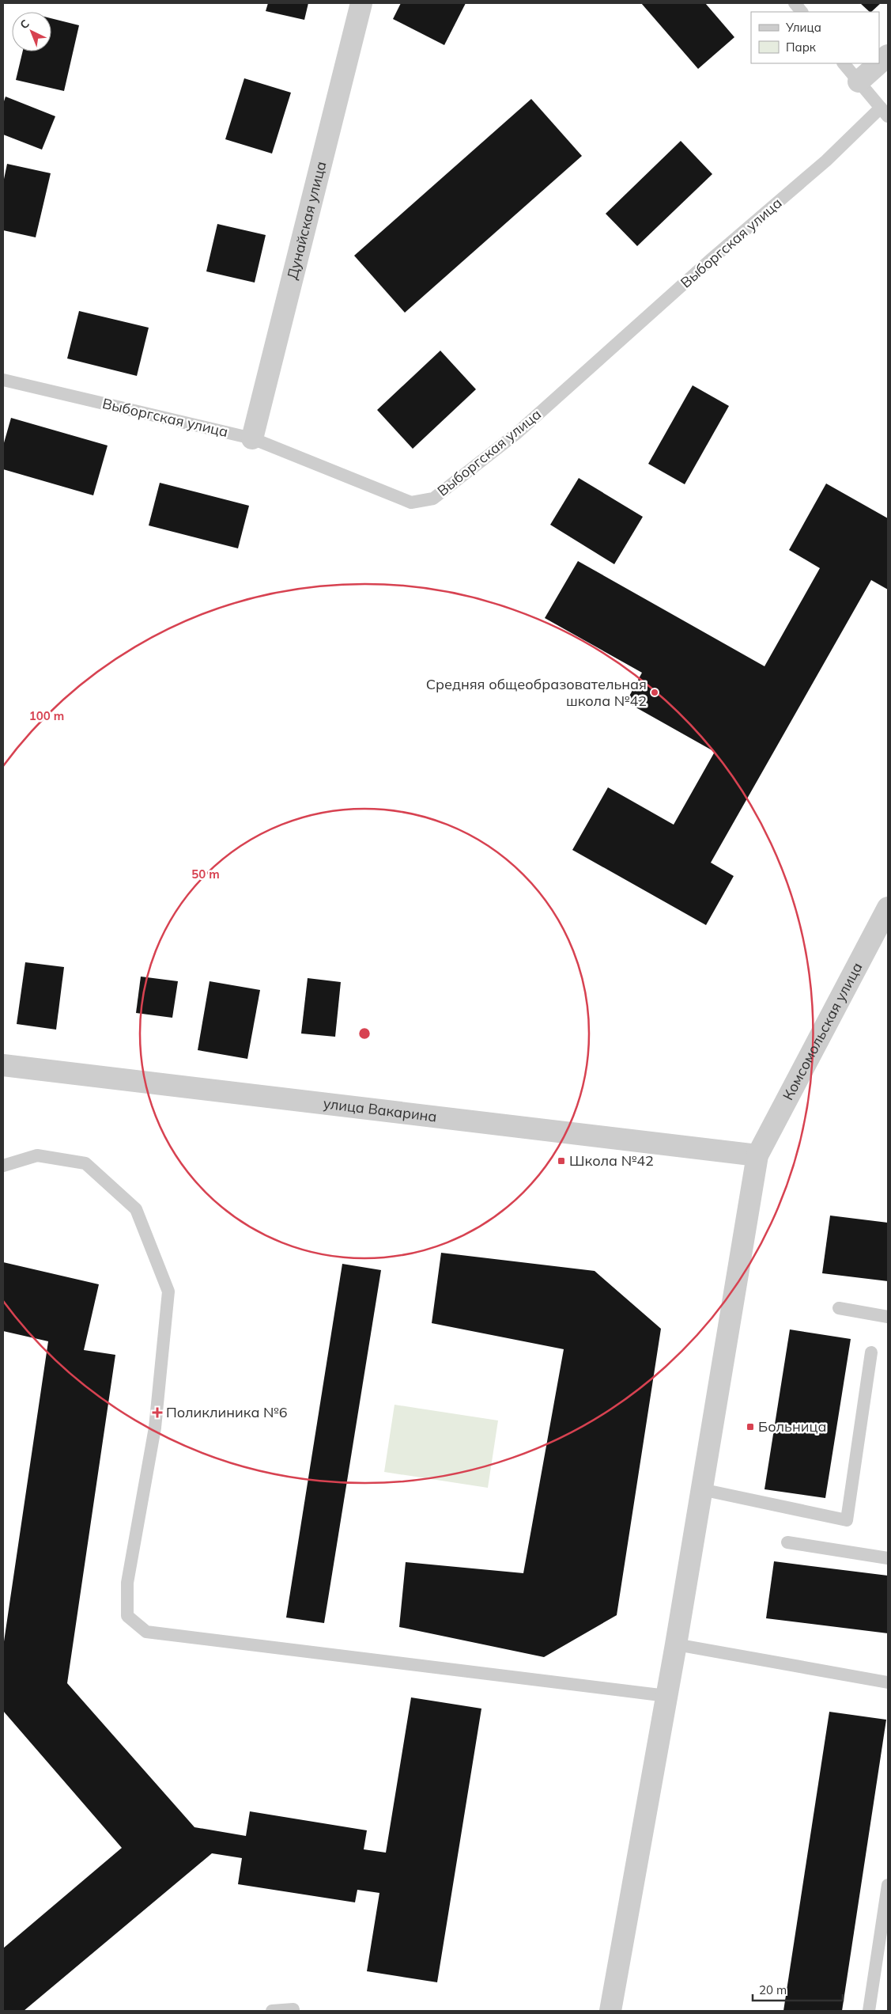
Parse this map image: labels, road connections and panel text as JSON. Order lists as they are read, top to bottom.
{
  "streets": {
    "street": ["Дунайская улица", "Комсомольская улица", "улица Вакарина"],
    "lane": ["Выборгская улица"]
  },
  "crossings": [
    ["Дунайская улица", "Выборгская улица"],
    ["Комсомольская улица", "улица Вакарина"]
  ],
  "places": {
    "other": ["Средняя общеобразовательная школа №42"],
    "transit": ["Школа №42", "Больница"],
    "health": ["Поликлиника №6"]
  },
  "legend": ["Улица", "Парк"],
  "scale_bar": "20 m",
  "north": "top left",
  "rings": ["100 m", "50 m"]
}
